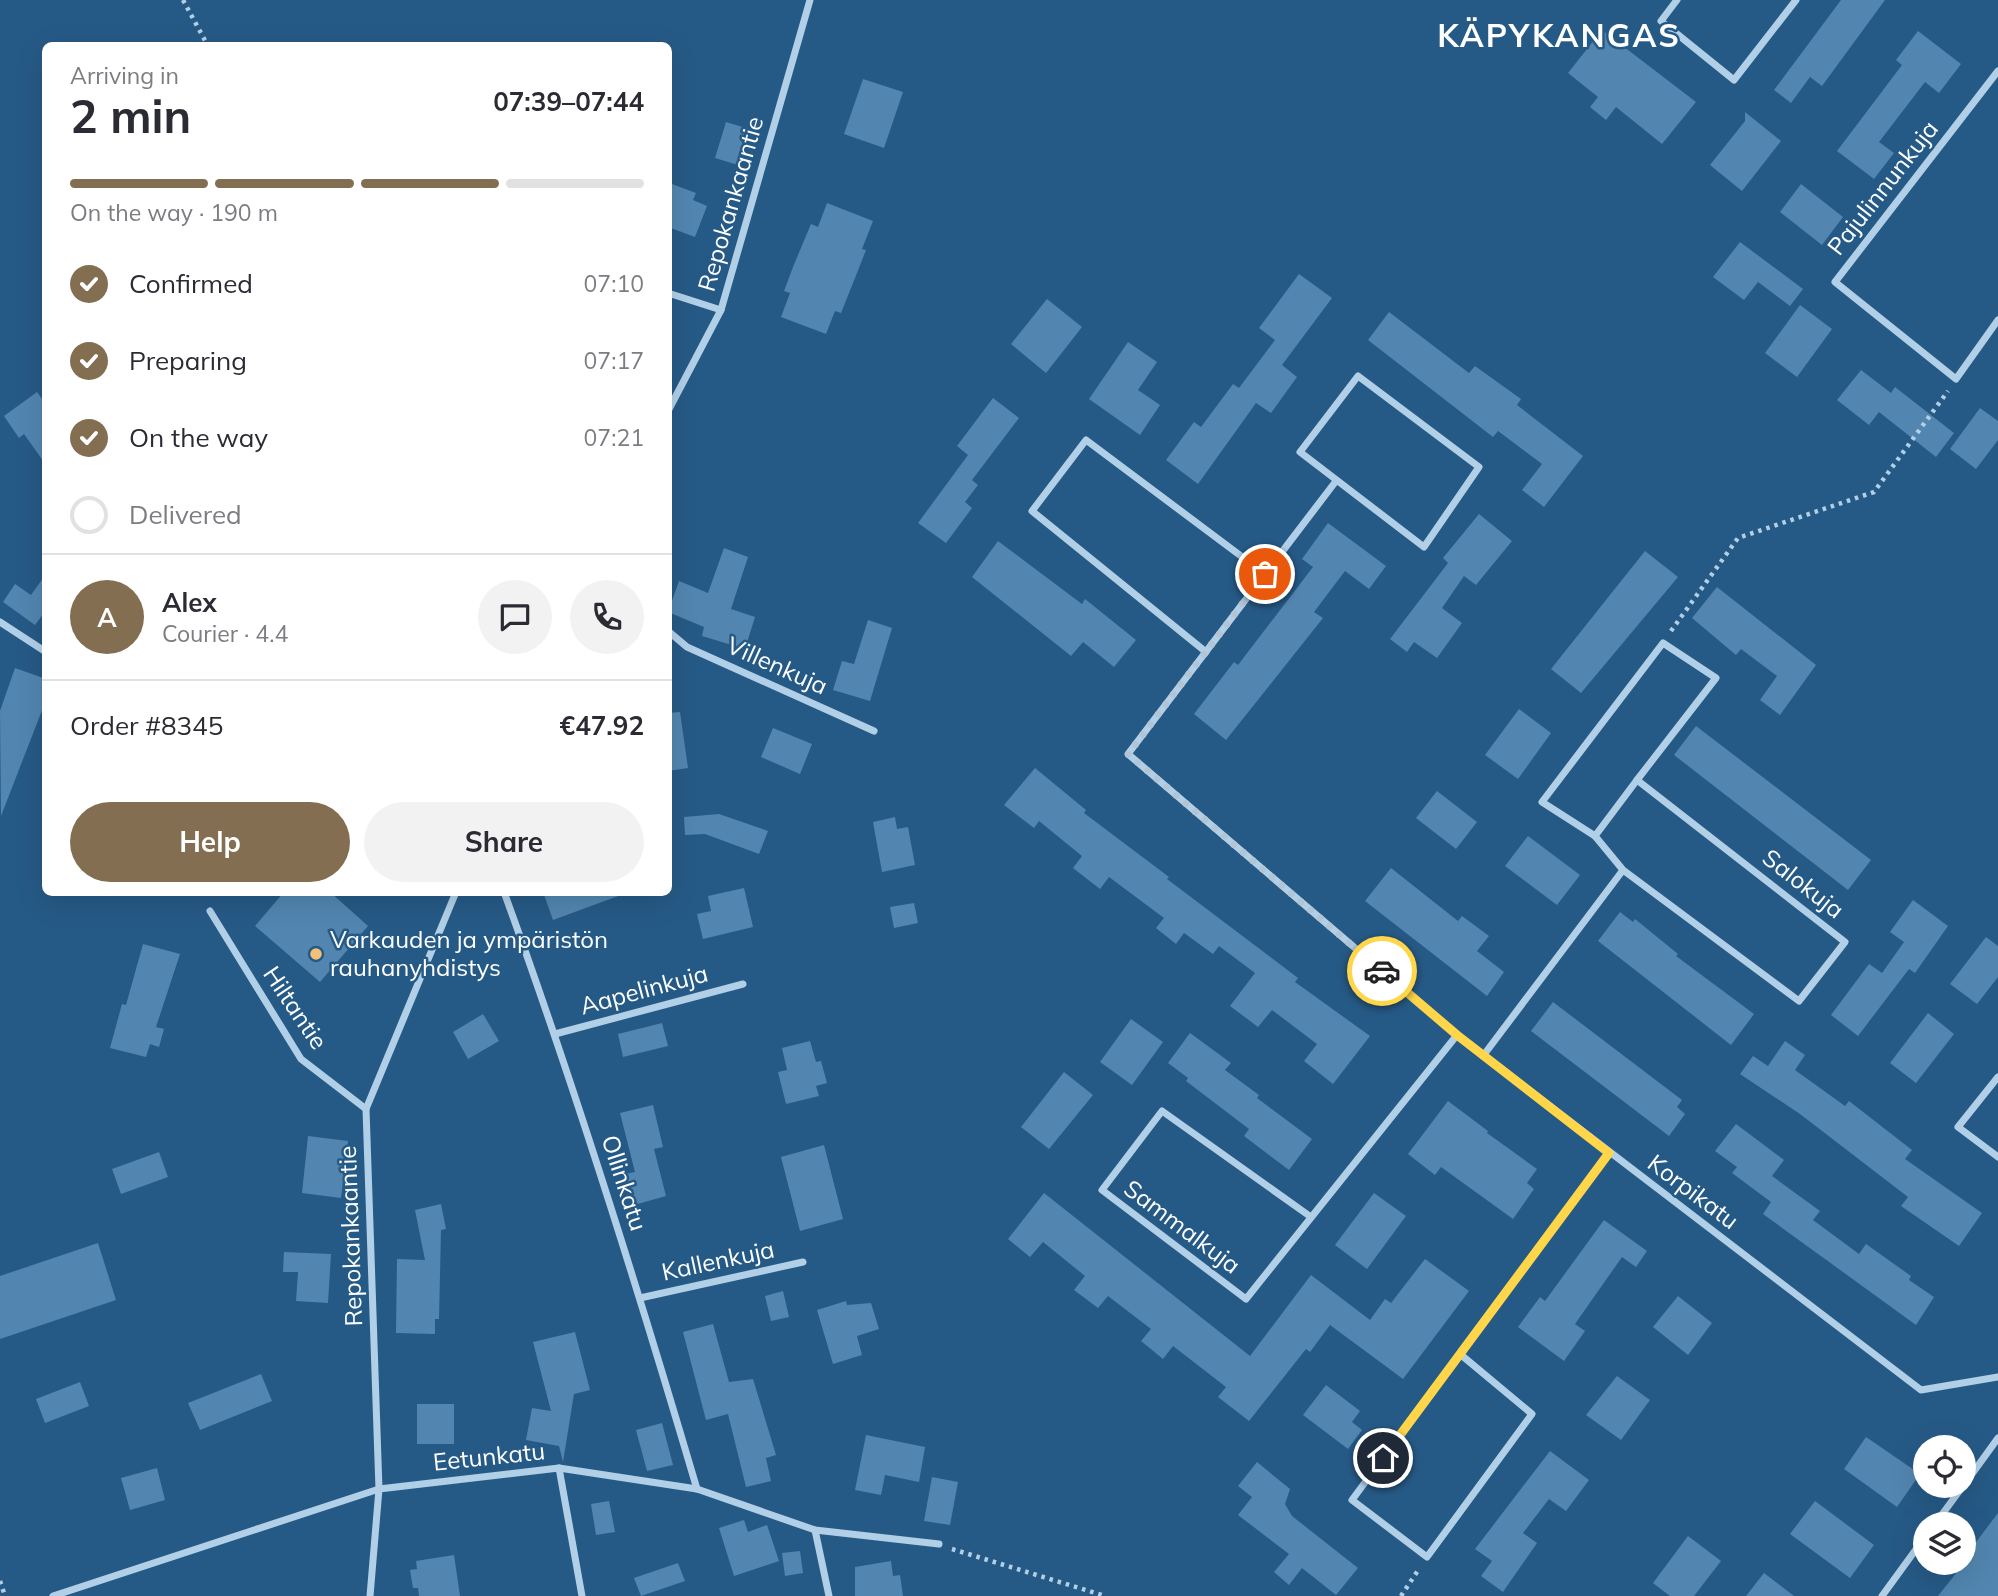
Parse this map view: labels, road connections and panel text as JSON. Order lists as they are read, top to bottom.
{
  "streets": {
    "street": [
      "Pajulinnunkuja",
      "Repokankaantie",
      "Villenkuja",
      "Salokuja",
      "Aapelinkuja",
      "Hiltantie",
      "Ollinkatu",
      "Korpikatu",
      "Sammalkuja",
      "Kallenkuja",
      "Eetunkatu"
    ]
  },
  "crossings": [
    ["Repokankaantie", "Hiltantie"],
    ["Repokankaantie", "Eetunkatu"],
    ["Aapelinkuja", "Ollinkatu"],
    ["Ollinkatu", "Kallenkuja"],
    ["Ollinkatu", "Eetunkatu"],
    ["Korpikatu", "Sammalkuja"]
  ],
  "districts": ["KÄPYKANGAS"],
  "places": ["Varkauden ja ympäristön rauhanyhdistys"],
  "page": {
    "heading": ["2 min", "Arriving in", "07:39–07:44"],
    "panel": [
      "Alex",
      "Courier · 4.4",
      "Order #8345",
      "€47.92"
    ],
    "bar": "On the way · 190 m",
    "list": [
      ["Confirmed", "07:10"],
      ["Preparing", "07:17"],
      ["On the way", "07:21"],
      "Delivered"
    ],
    "round": "A",
    "buttons": ["Help", "Share"]
  }
}
